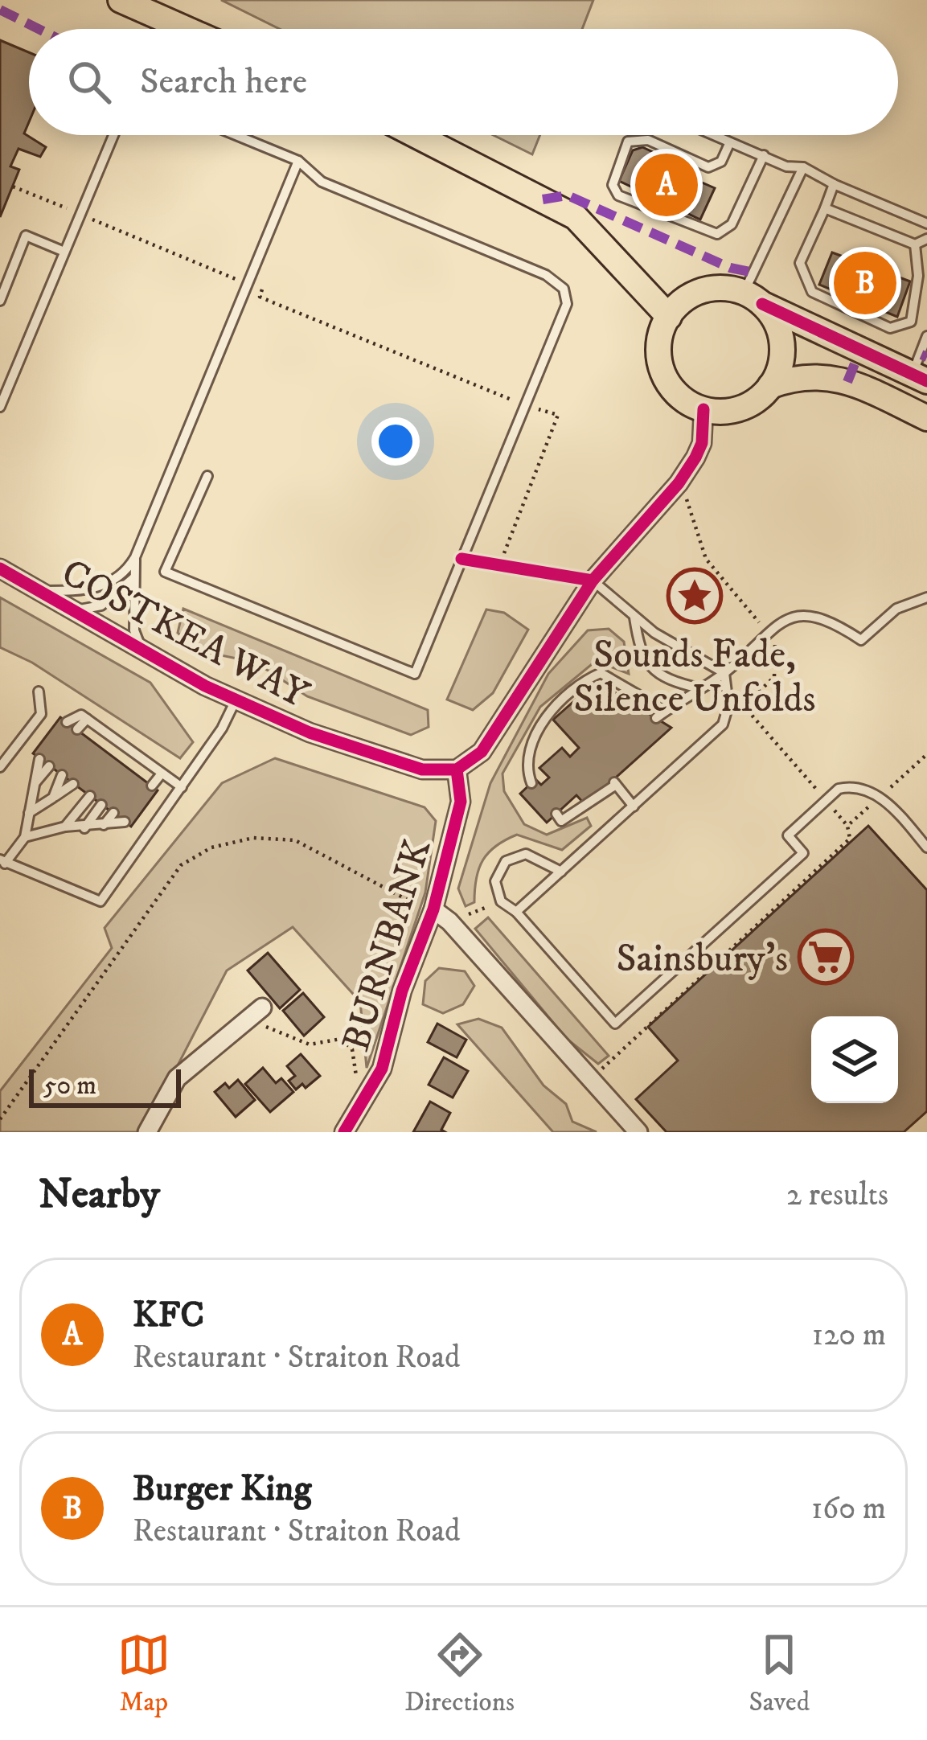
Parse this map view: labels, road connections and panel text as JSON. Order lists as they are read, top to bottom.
{
  "streets": {
    "street": ["COSTKEA WAY", "BURNBANK"]
  },
  "crossings": [
    ["COSTKEA WAY", "BURNBANK"]
  ],
  "places": {
    "place": ["Sounds Fade, Silence Unfolds"],
    "supermarket": ["Sainsbury's"]
  },
  "scale_bar": "50 m",
  "page": {
    "search": "Search here",
    "pins": ["A", "B"],
    "scale": "50 m",
    "heading": ["Nearby", "2 results"],
    "list": [
      {
        "mark": "A",
        "name": "KFC",
        "note": "Restaurant · Straiton Road",
        "value": "120 m"
      },
      {
        "mark": "B",
        "name": "Burger King",
        "note": "Restaurant · Straiton Road",
        "value": "160 m"
      }
    ],
    "nav": ["Map", "Directions", "Saved"]
  }
}
